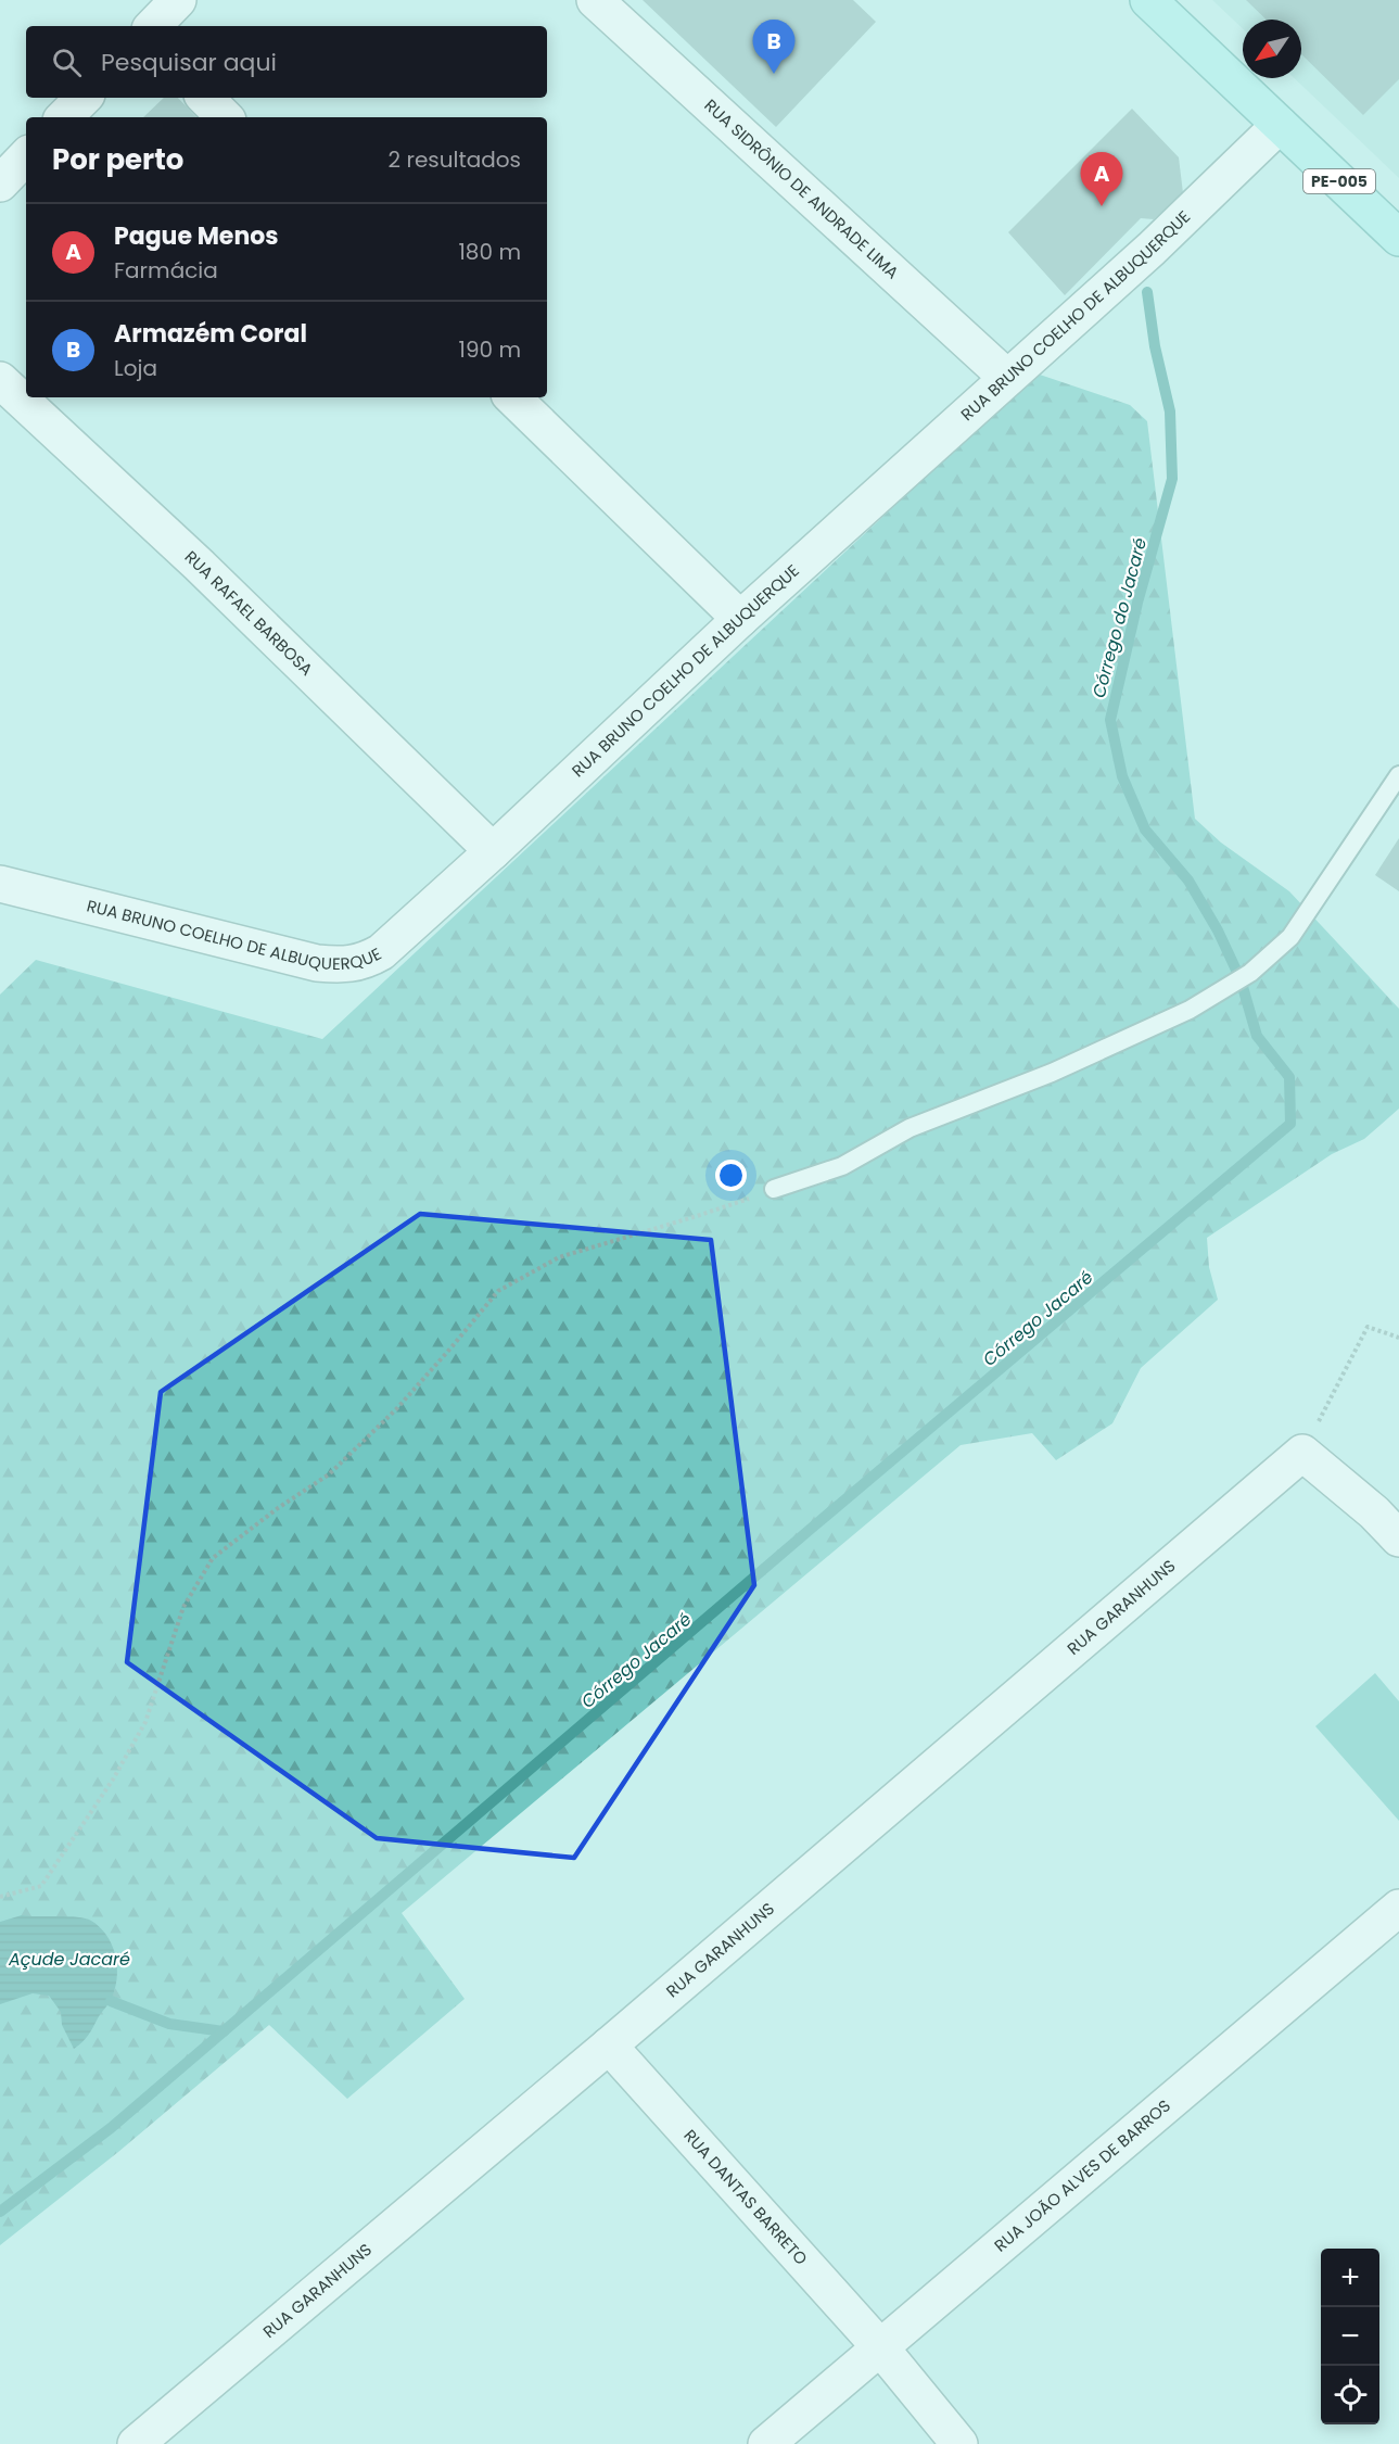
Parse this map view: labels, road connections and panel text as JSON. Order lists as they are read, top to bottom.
{
  "streets": {
    "main road": ["PE-005"],
    "street": [
      "RUA SIDRÔNIO DE ANDRADE LIMA",
      "RUA BRUNO COELHO DE ALBUQUERQUE",
      "RUA RAFAEL BARBOSA",
      "RUA GARANHUNS",
      "RUA JOÃO ALVES DE BARROS",
      "RUA DANTAS BARRETO"
    ]
  },
  "crossings": [
    ["PE-005", "RUA BRUNO COELHO DE ALBUQUERQUE"],
    ["RUA SIDRÔNIO DE ANDRADE LIMA", "RUA BRUNO COELHO DE ALBUQUERQUE"],
    ["RUA BRUNO COELHO DE ALBUQUERQUE", "RUA RAFAEL BARBOSA"],
    ["RUA GARANHUNS", "RUA DANTAS BARRETO"],
    ["RUA JOÃO ALVES DE BARROS", "RUA DANTAS BARRETO"]
  ],
  "water": ["Córrego do Jacaré", "Córrego Jacaré", "Açude Jacaré"],
  "north": "bottom left",
  "page": {
    "pins": ["B", "A"],
    "search": "Pesquisar aqui",
    "heading": ["Por perto", "2 resultados"],
    "list": [
      {
        "mark": "A",
        "name": "Pague Menos",
        "note": "Farmácia",
        "value": "180 m"
      },
      {
        "mark": "B",
        "name": "Armazém Coral",
        "note": "Loja",
        "value": "190 m"
      }
    ],
    "map_buttons": ["+", "−"]
  }
}
